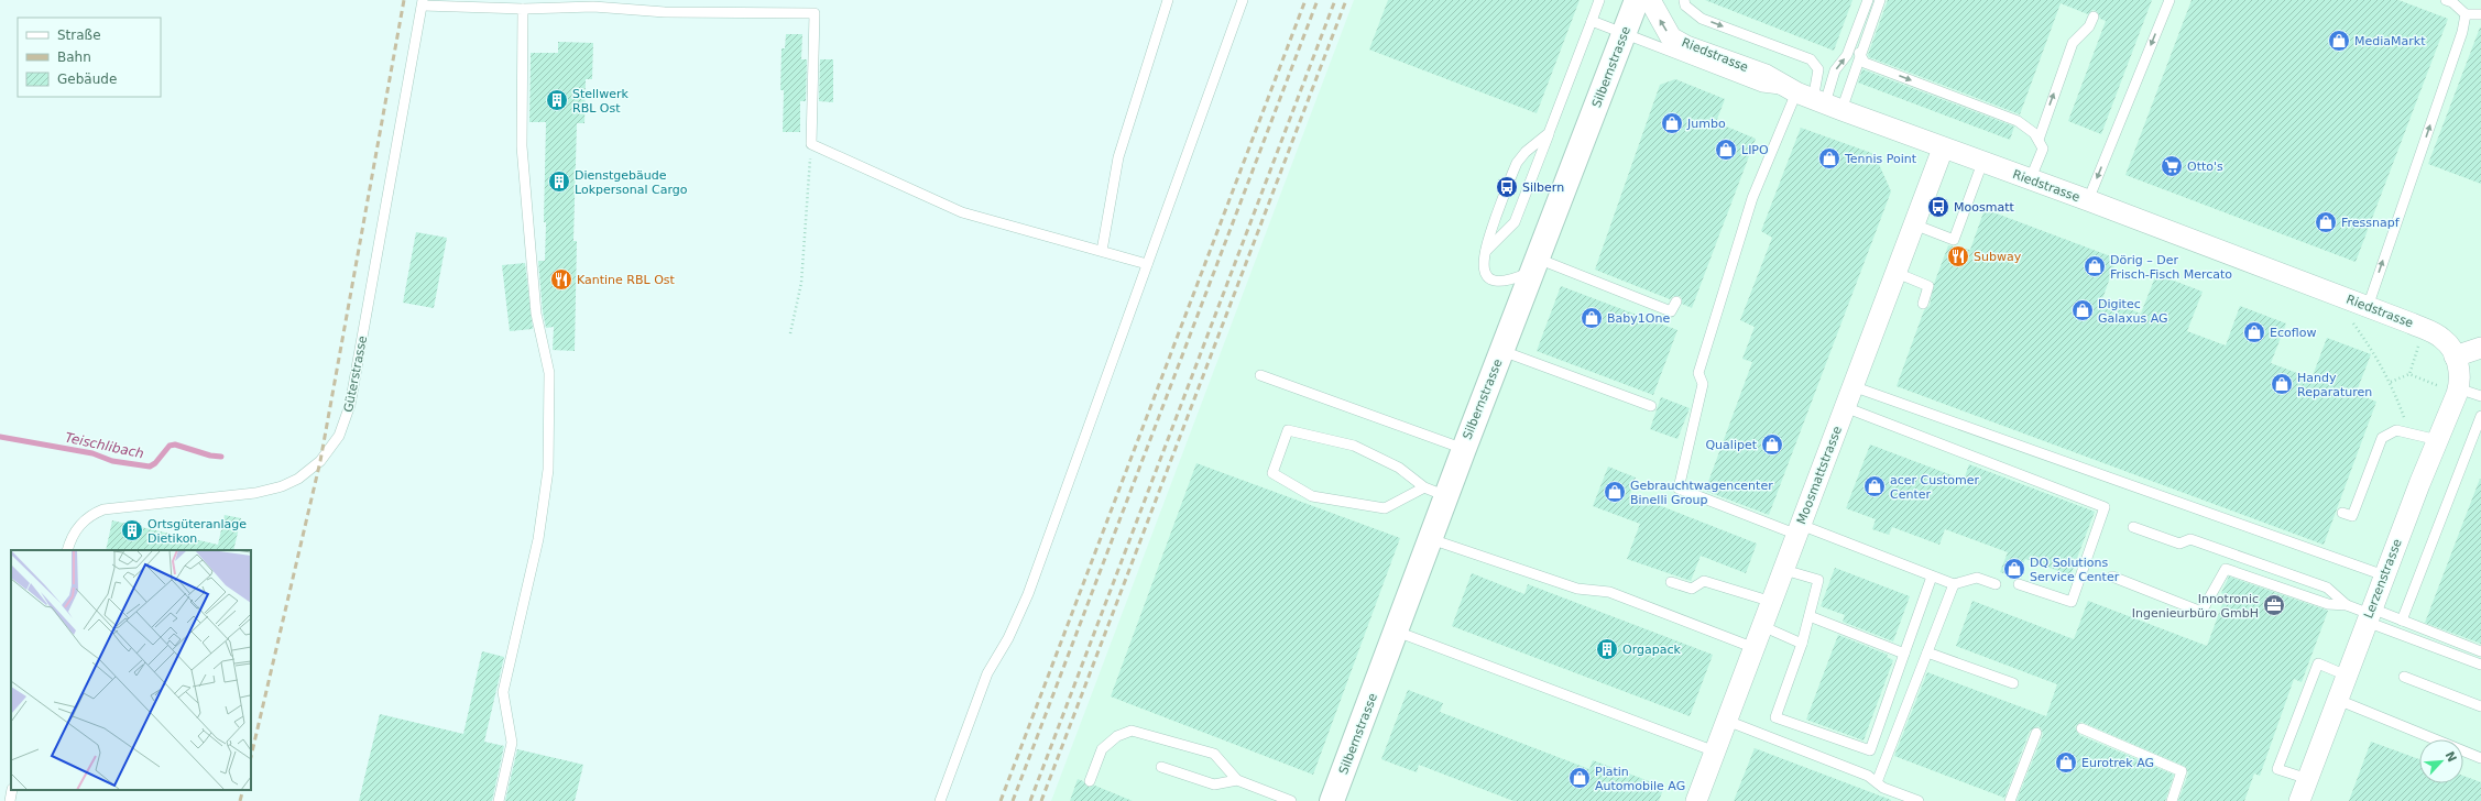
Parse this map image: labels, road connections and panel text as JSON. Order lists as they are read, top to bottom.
{
  "streets": {
    "street": [
      "Riedstrasse",
      "Silbernstrasse",
      "Moosmattstrasse",
      "Lerzenstrasse"
    ],
    "lane": ["Güterstrasse"]
  },
  "crossings": [
    ["Riedstrasse", "Moosmattstrasse"],
    ["Riedstrasse", "Lerzenstrasse"]
  ],
  "water": ["Teischlibach"],
  "places": {
    "shop": [
      "MediaMarkt",
      "Jumbo",
      "LIPO",
      "Tennis Point",
      "Fressnapf",
      "Dörig – Der Frisch-Fisch Mercato",
      "Digitec Galaxus AG",
      "Baby1One",
      "Ecoflow",
      "Handy Reparaturen",
      "Qualipet",
      "acer Customer Center",
      "Gebrauchtwagencenter Binelli Group",
      "DQ Solutions Service Center",
      "Eurotrek AG",
      "Platin Automobile AG"
    ],
    "building": [
      "Stellwerk RBL Ost",
      "Dienstgebäude Lokpersonal Cargo",
      "Ortsgüteranlage Dietikon",
      "Orgapack"
    ],
    "supermarket": ["Otto's"],
    "bus stop": ["Silbern", "Moosmatt"],
    "restaurant": ["Subway", "Kantine RBL Ost"],
    "office": ["Innotronic Ingenieurbüro GmbH"]
  },
  "legend": ["Straße", "Bahn", "Gebäude"],
  "north": "top right"
}
